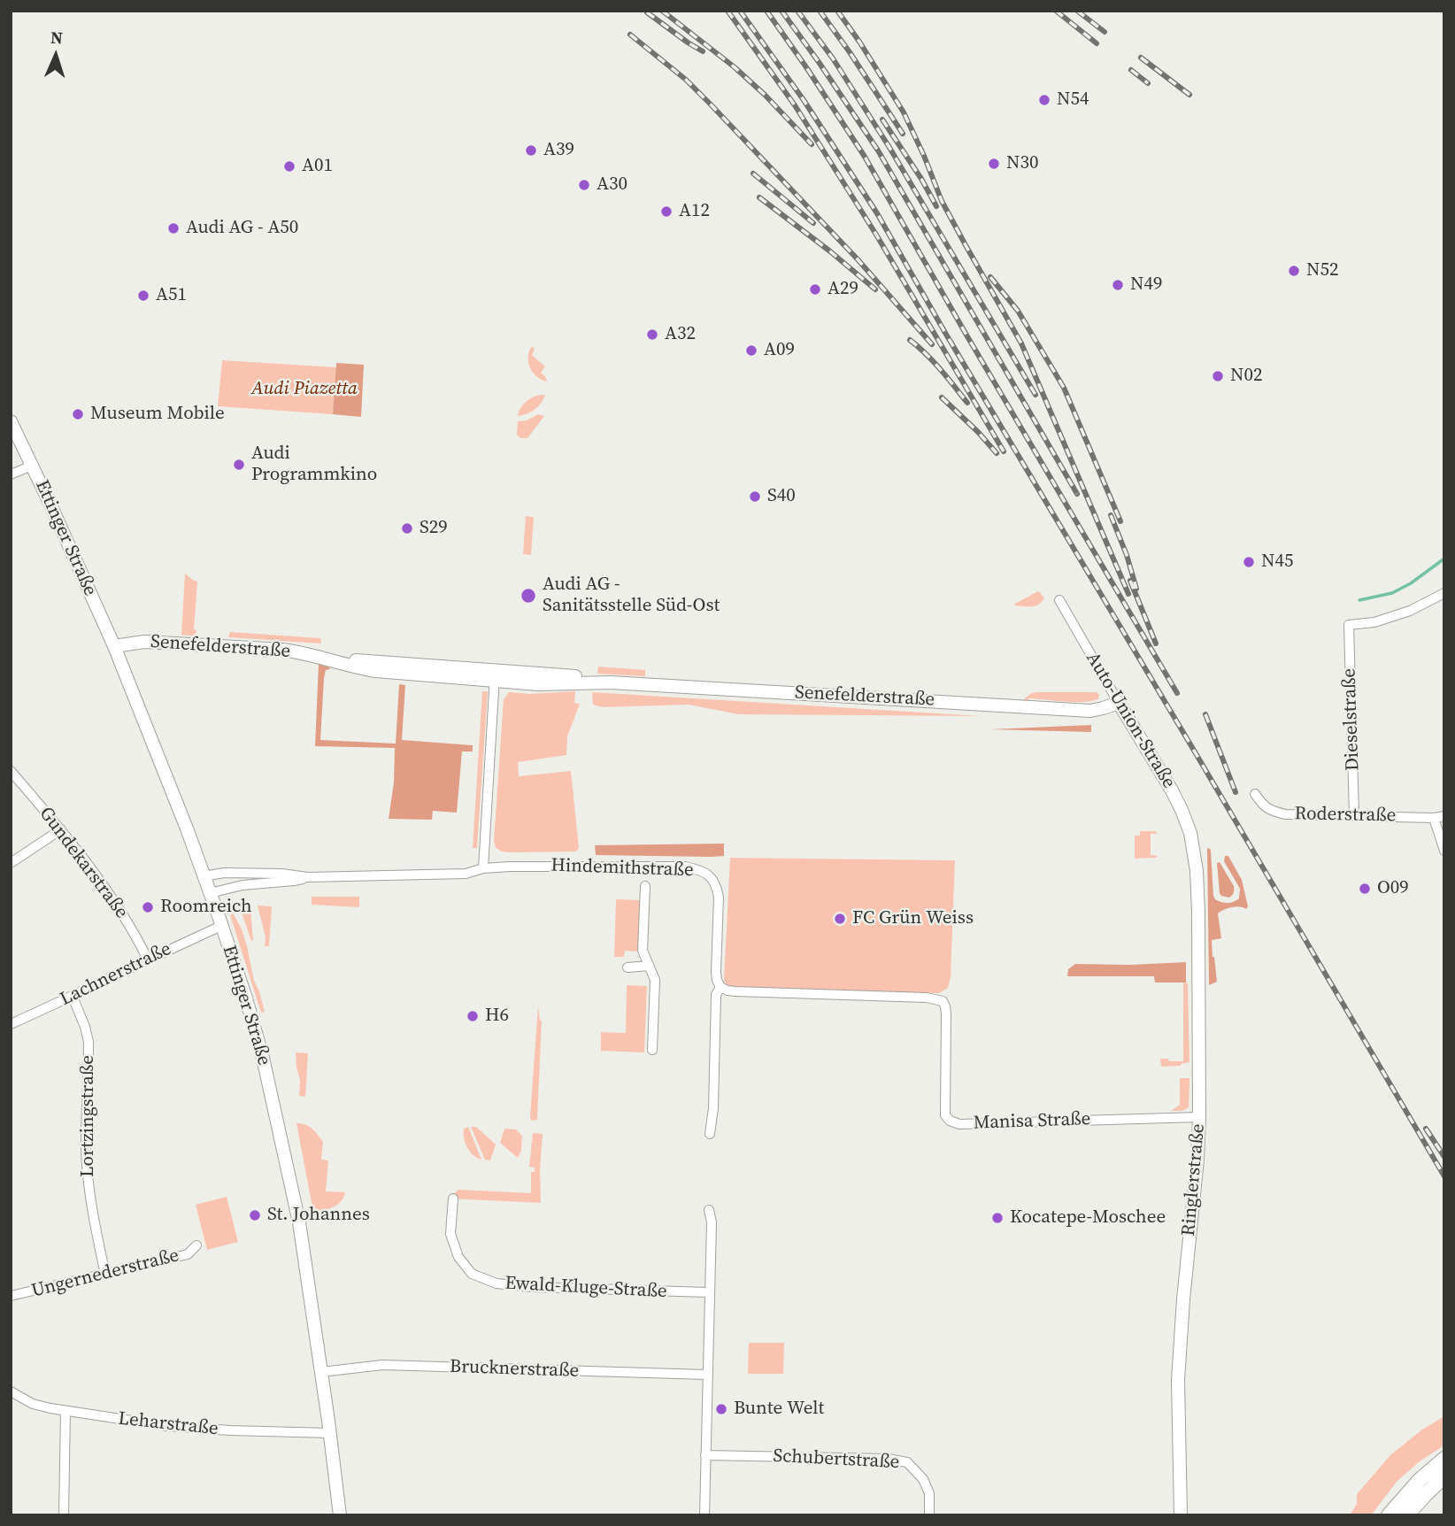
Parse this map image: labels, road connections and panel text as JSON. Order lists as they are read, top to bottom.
{
  "streets": {
    "street": [
      "Ettinger Straße",
      "Senefelderstraße",
      "Dieselstraße",
      "Auto-Union-Straße",
      "Roderstraße",
      "Gundekarstraße",
      "Hindemithstraße",
      "Lachnerstraße",
      "Lortzingstraße",
      "Manisa Straße",
      "Ringlerstraße",
      "Ungernederstraße",
      "Ewald-Kluge-Straße",
      "Brucknerstraße",
      "Leharstraße",
      "Schubertstraße"
    ]
  },
  "crossings": [
    ["Ettinger Straße", "Senefelderstraße"],
    ["Ettinger Straße", "Hindemithstraße"],
    ["Ettinger Straße", "Lachnerstraße"],
    ["Ettinger Straße", "Brucknerstraße"],
    ["Ettinger Straße", "Leharstraße"],
    ["Senefelderstraße", "Auto-Union-Straße"],
    ["Dieselstraße", "Roderstraße"],
    ["Auto-Union-Straße", "Ringlerstraße"],
    ["Gundekarstraße", "Lachnerstraße"],
    ["Hindemithstraße", "Manisa Straße"],
    ["Lachnerstraße", "Lortzingstraße"],
    ["Lortzingstraße", "Ungernederstraße"],
    ["Manisa Straße", "Ringlerstraße"]
  ],
  "parks": ["Audi Piazetta"],
  "places": [
    "N54",
    "A39",
    "N30",
    "A01",
    "A30",
    "A12",
    "Audi AG - A50",
    "N52",
    "N49",
    "A29",
    "A51",
    "A32",
    "A09",
    "N02",
    "Museum Mobile",
    "Audi Programmkino",
    "S40",
    "S29",
    "N45",
    "Audi AG - Sanitätsstelle Süd-Ost",
    "O09",
    "Roomreich",
    "FC Grün Weiss",
    "H6",
    "St. Johannes",
    "Kocatepe-Moschee",
    "Bunte Welt"
  ],
  "north": "top"
}
